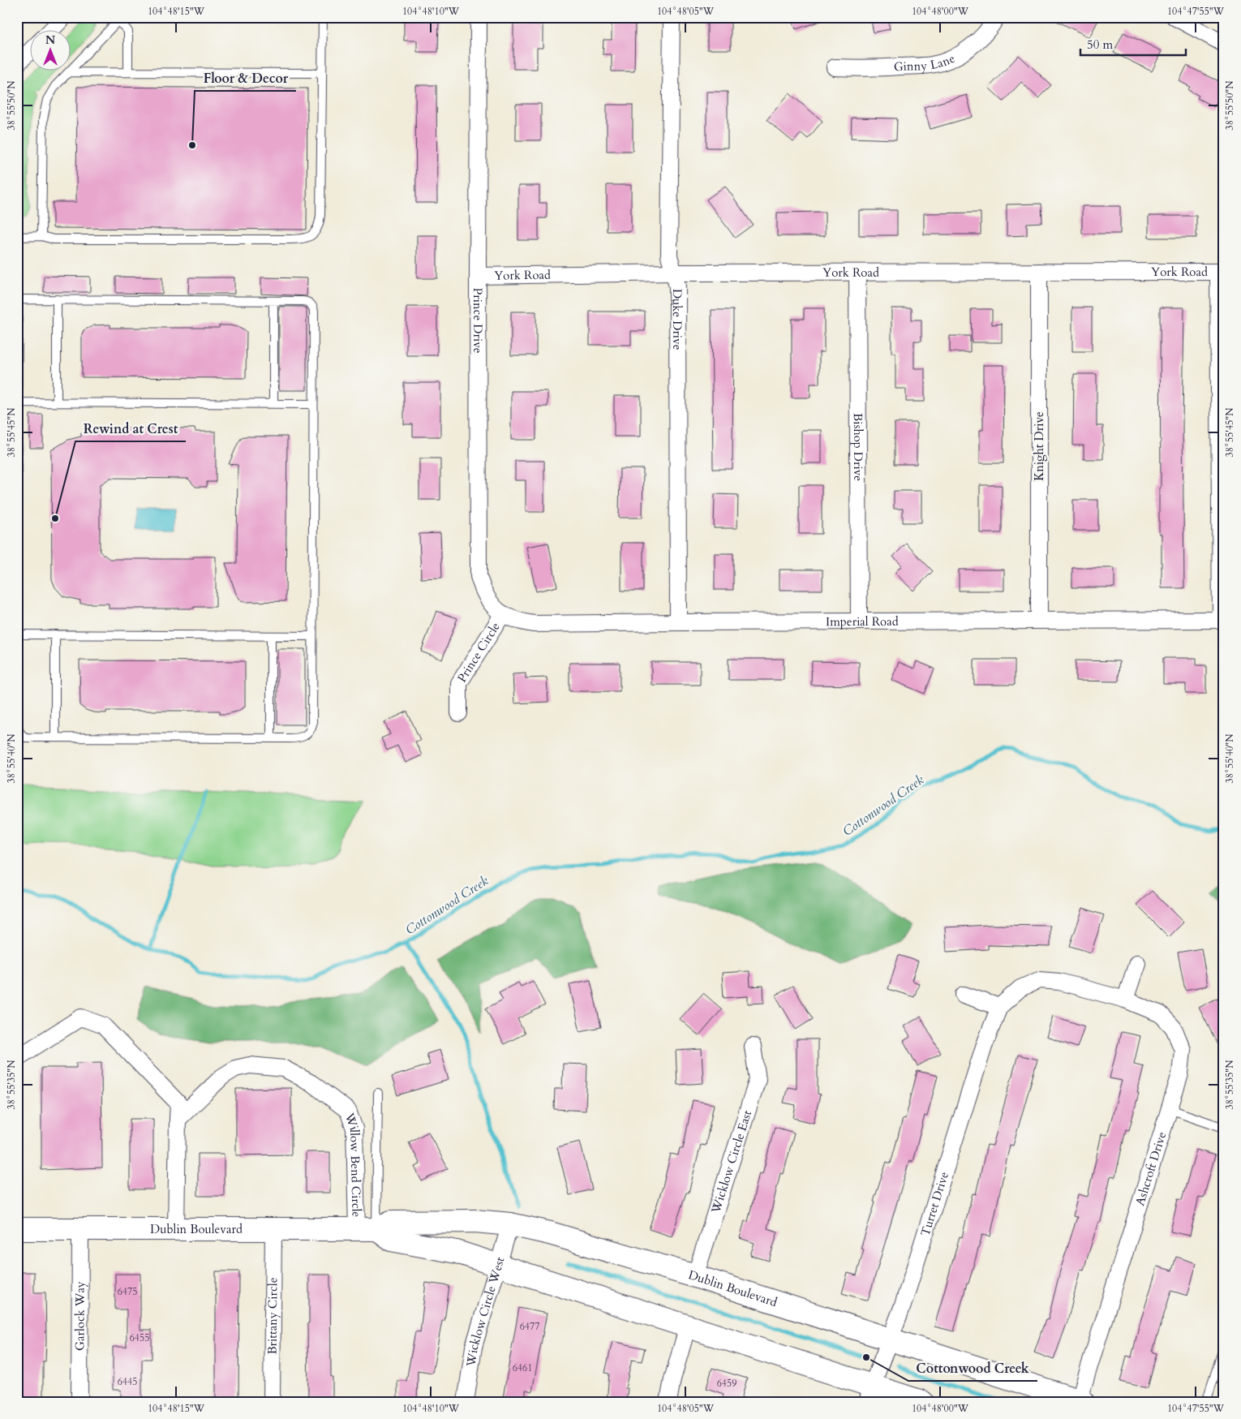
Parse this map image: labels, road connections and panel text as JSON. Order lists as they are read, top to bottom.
{
  "streets": {
    "main road": ["Dublin Boulevard"],
    "street": [
      "Ginny Lane",
      "York Road",
      "Duke Drive",
      "Prince Drive",
      "Knight Drive",
      "Bishop Drive",
      "Imperial Road",
      "Prince Circle",
      "Wicklow Circle East",
      "Willow Bend Circle",
      "Ashcroft Drive",
      "Turret Drive",
      "Wicklow Circle West",
      "Brittany Circle",
      "Garlock Way"
    ]
  },
  "crossings": [
    ["York Road", "Duke Drive"],
    ["York Road", "Prince Drive"],
    ["York Road", "Knight Drive"],
    ["York Road", "Bishop Drive"],
    ["Duke Drive", "Imperial Road"],
    ["Prince Drive", "Imperial Road"],
    ["Prince Drive", "Prince Circle"],
    ["Knight Drive", "Imperial Road"],
    ["Bishop Drive", "Imperial Road"],
    ["Imperial Road", "Prince Circle"],
    ["Wicklow Circle East", "Dublin Boulevard"],
    ["Willow Bend Circle", "Dublin Boulevard"],
    ["Ashcroft Drive", "Turret Drive"],
    ["Ashcroft Drive", "Dublin Boulevard"],
    ["Turret Drive", "Dublin Boulevard"],
    ["Dublin Boulevard", "Wicklow Circle West"],
    ["Dublin Boulevard", "Brittany Circle"],
    ["Dublin Boulevard", "Garlock Way"]
  ],
  "water": ["Cottonwood Creek"],
  "places": ["Floor & Decor", "Rewind at Crest", "Cottonwood Creek"],
  "house_numbers": [
    "6475",
    "6477",
    "6455",
    "6461",
    "6445",
    "6459"
  ],
  "scale_bar": "50 m",
  "north": "top",
  "coordinates": [
    "104°48'15\"W",
    "104°48'10\"W",
    "104°48'05\"W",
    "104°48'00\"W",
    "104°47'55\"W",
    "38°55'50\"N",
    "38°55'45\"N",
    "38°55'40\"N",
    "38°55'35\"N"
  ]
}
